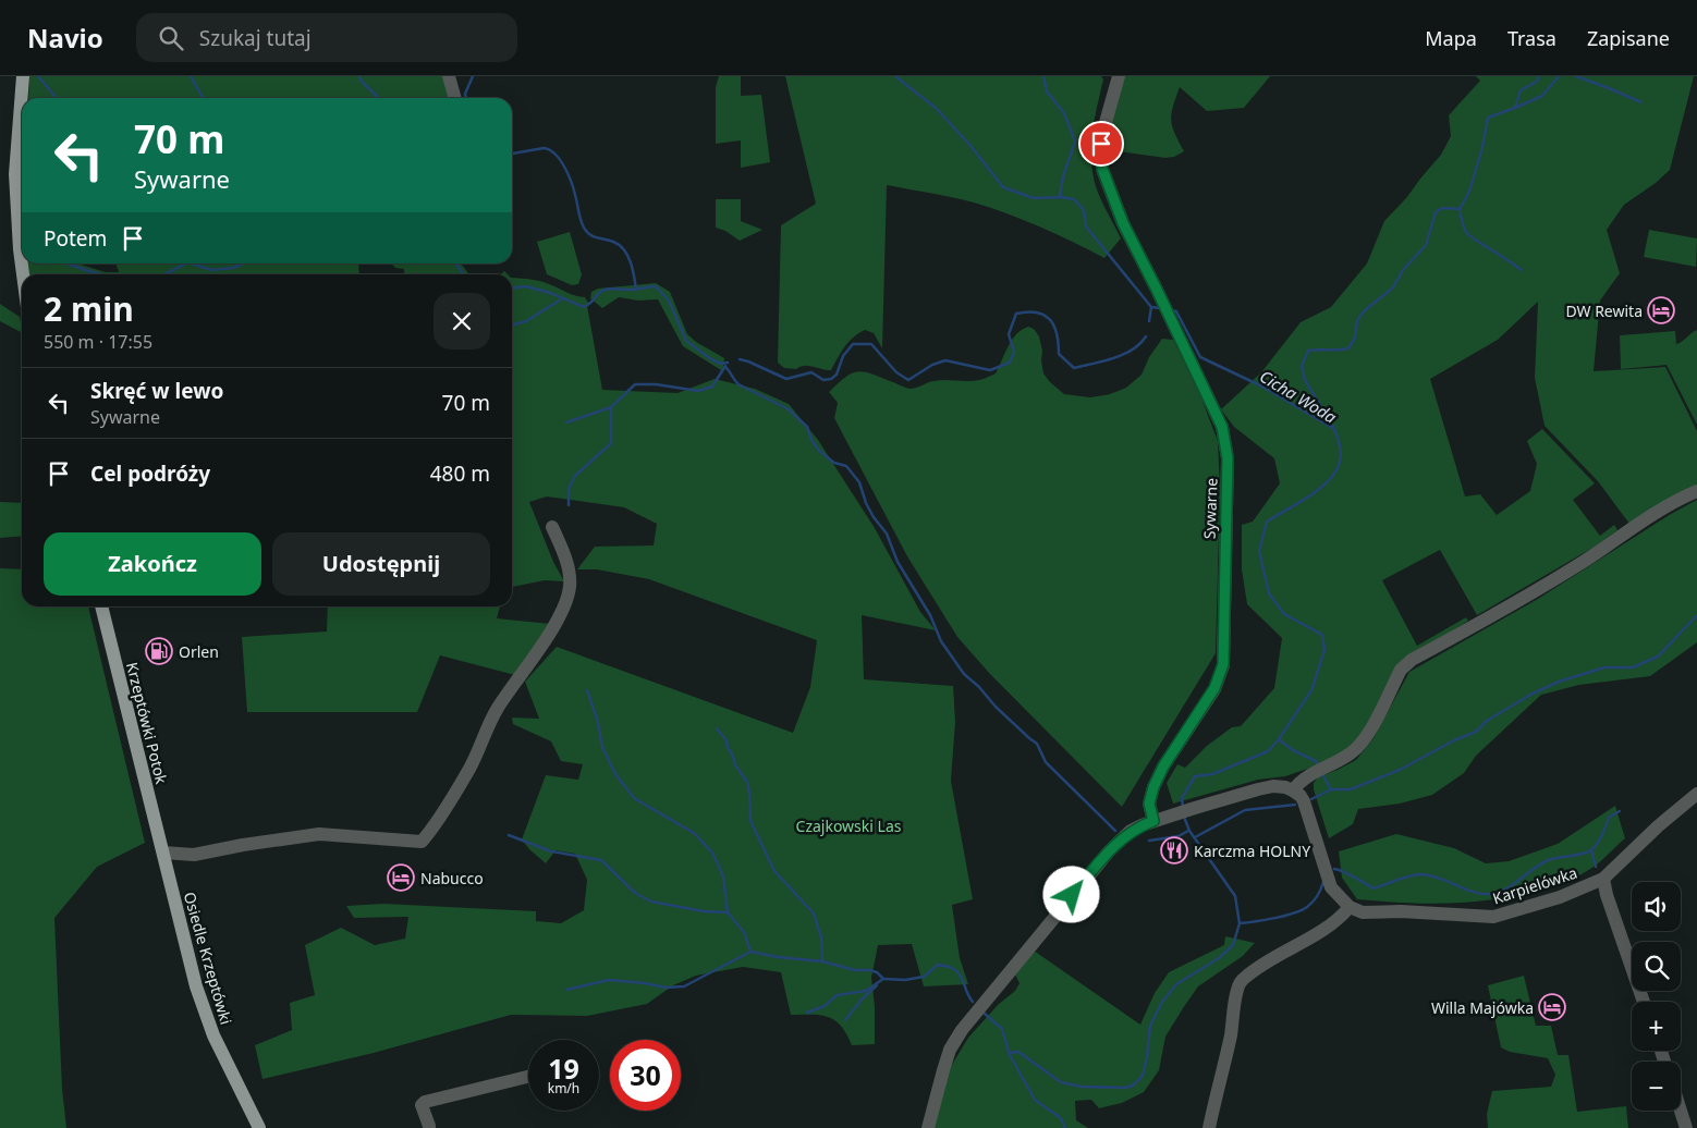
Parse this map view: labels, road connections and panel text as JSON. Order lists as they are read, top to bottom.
{
  "streets": {
    "main road": ["Krzeptówki Potok", "Osiedle Krzeptówki"],
    "street": ["Sywarne", "Karpielówka"]
  },
  "crossings": [
    ["Krzeptówki Potok", "Osiedle Krzeptówki"]
  ],
  "water": ["Cicha Woda"],
  "parks": ["Czajkowski Las"],
  "places": {
    "hotel": ["DW Rewita", "Nabucco", "Willa Majówka"],
    "fuel station": ["Orlen"],
    "restaurant": ["Karczma HOLNY"]
  },
  "page": {
    "header": "Navio",
    "search": "Szukaj tutaj",
    "nav": ["Mapa", "Trasa", "Zapisane"],
    "turn": ["70 m", "Sywarne"],
    "then": "Potem",
    "heading": ["2 min", "550 m · 17:55"],
    "list": [
      {
        "name": "Skręć w lewo",
        "note": "Sywarne",
        "value": "70 m"
      },
      {
        "name": "Cel podróży",
        "value": "480 m"
      }
    ],
    "buttons": ["Zakończ", "Udostępnij"],
    "map_buttons": ["+", "−"],
    "speed": "19 km/h",
    "limit": "30"
  }
}
